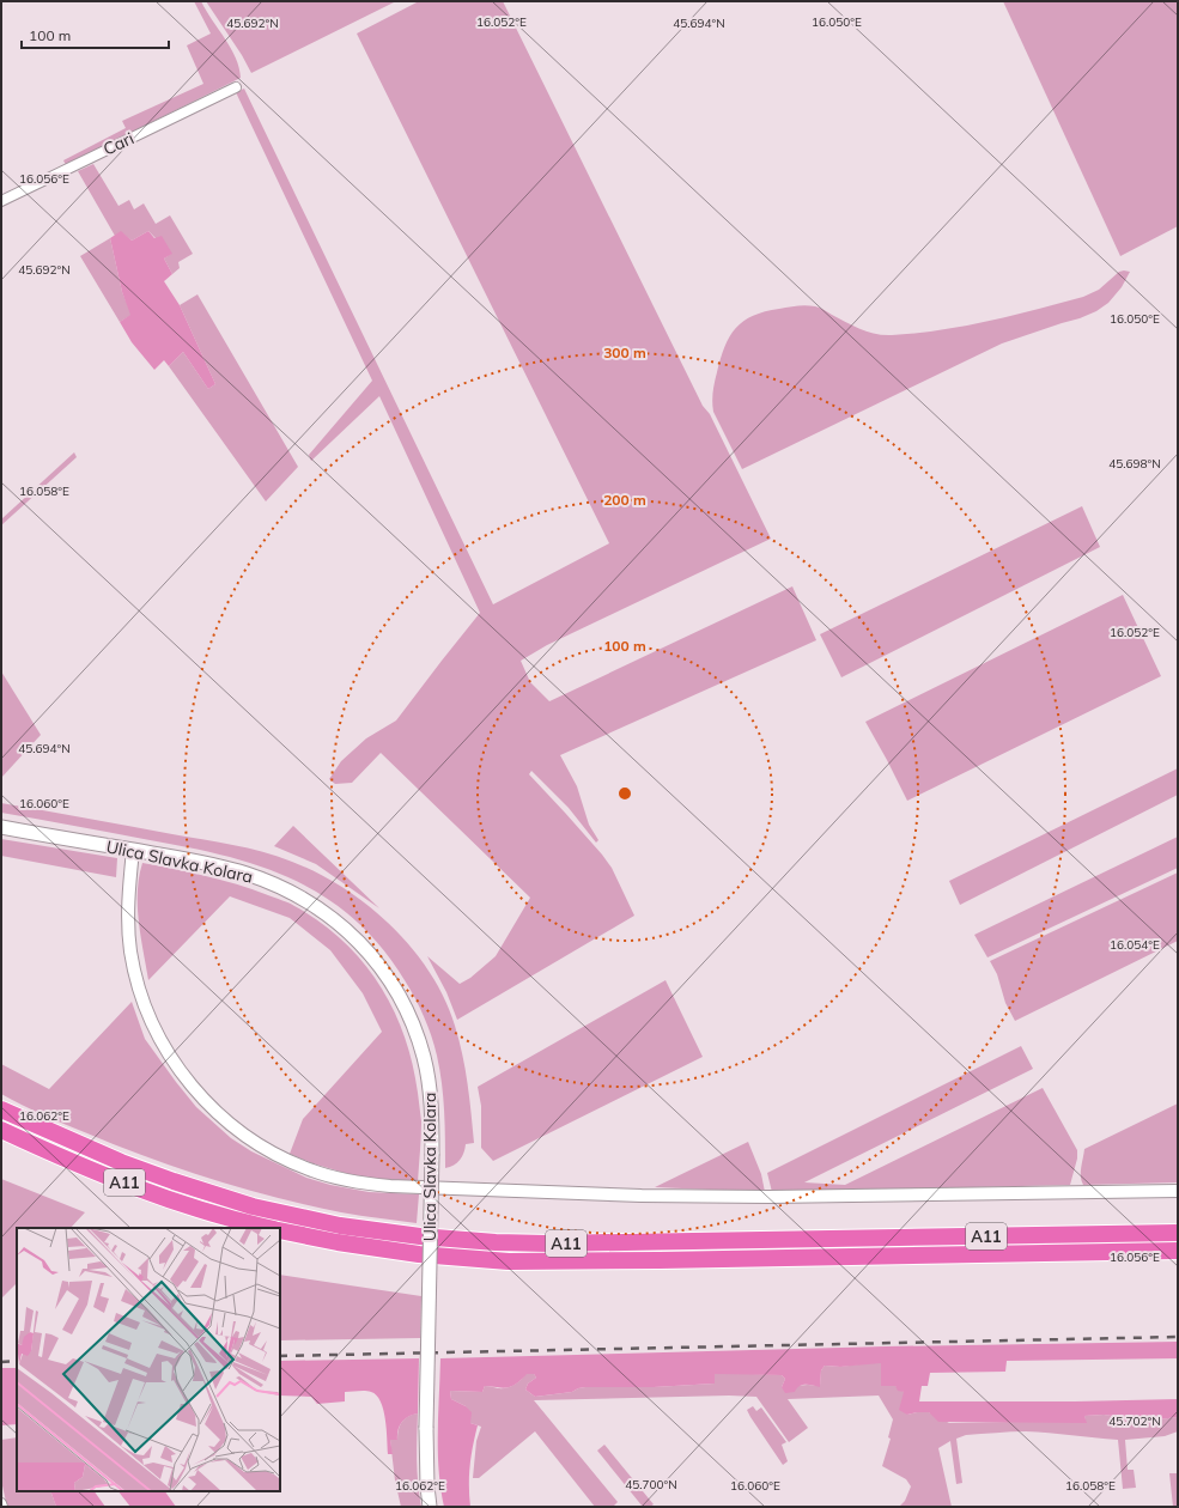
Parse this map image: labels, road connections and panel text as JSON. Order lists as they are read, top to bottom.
{
  "streets": {
    "highway": ["A11"],
    "main road": ["Ulica Slavka Kolara"],
    "street": ["Cari"]
  },
  "scale_bar": "100 m",
  "coordinates": [
    "16.050°E",
    "16.052°E",
    "45.692°N",
    "45.694°N",
    "16.056°E",
    "45.698°N",
    "16.058°E",
    "16.060°E",
    "16.054°E",
    "16.062°E",
    "45.702°N",
    "45.700°N"
  ],
  "rings": ["300 m", "200 m", "100 m"]
}
